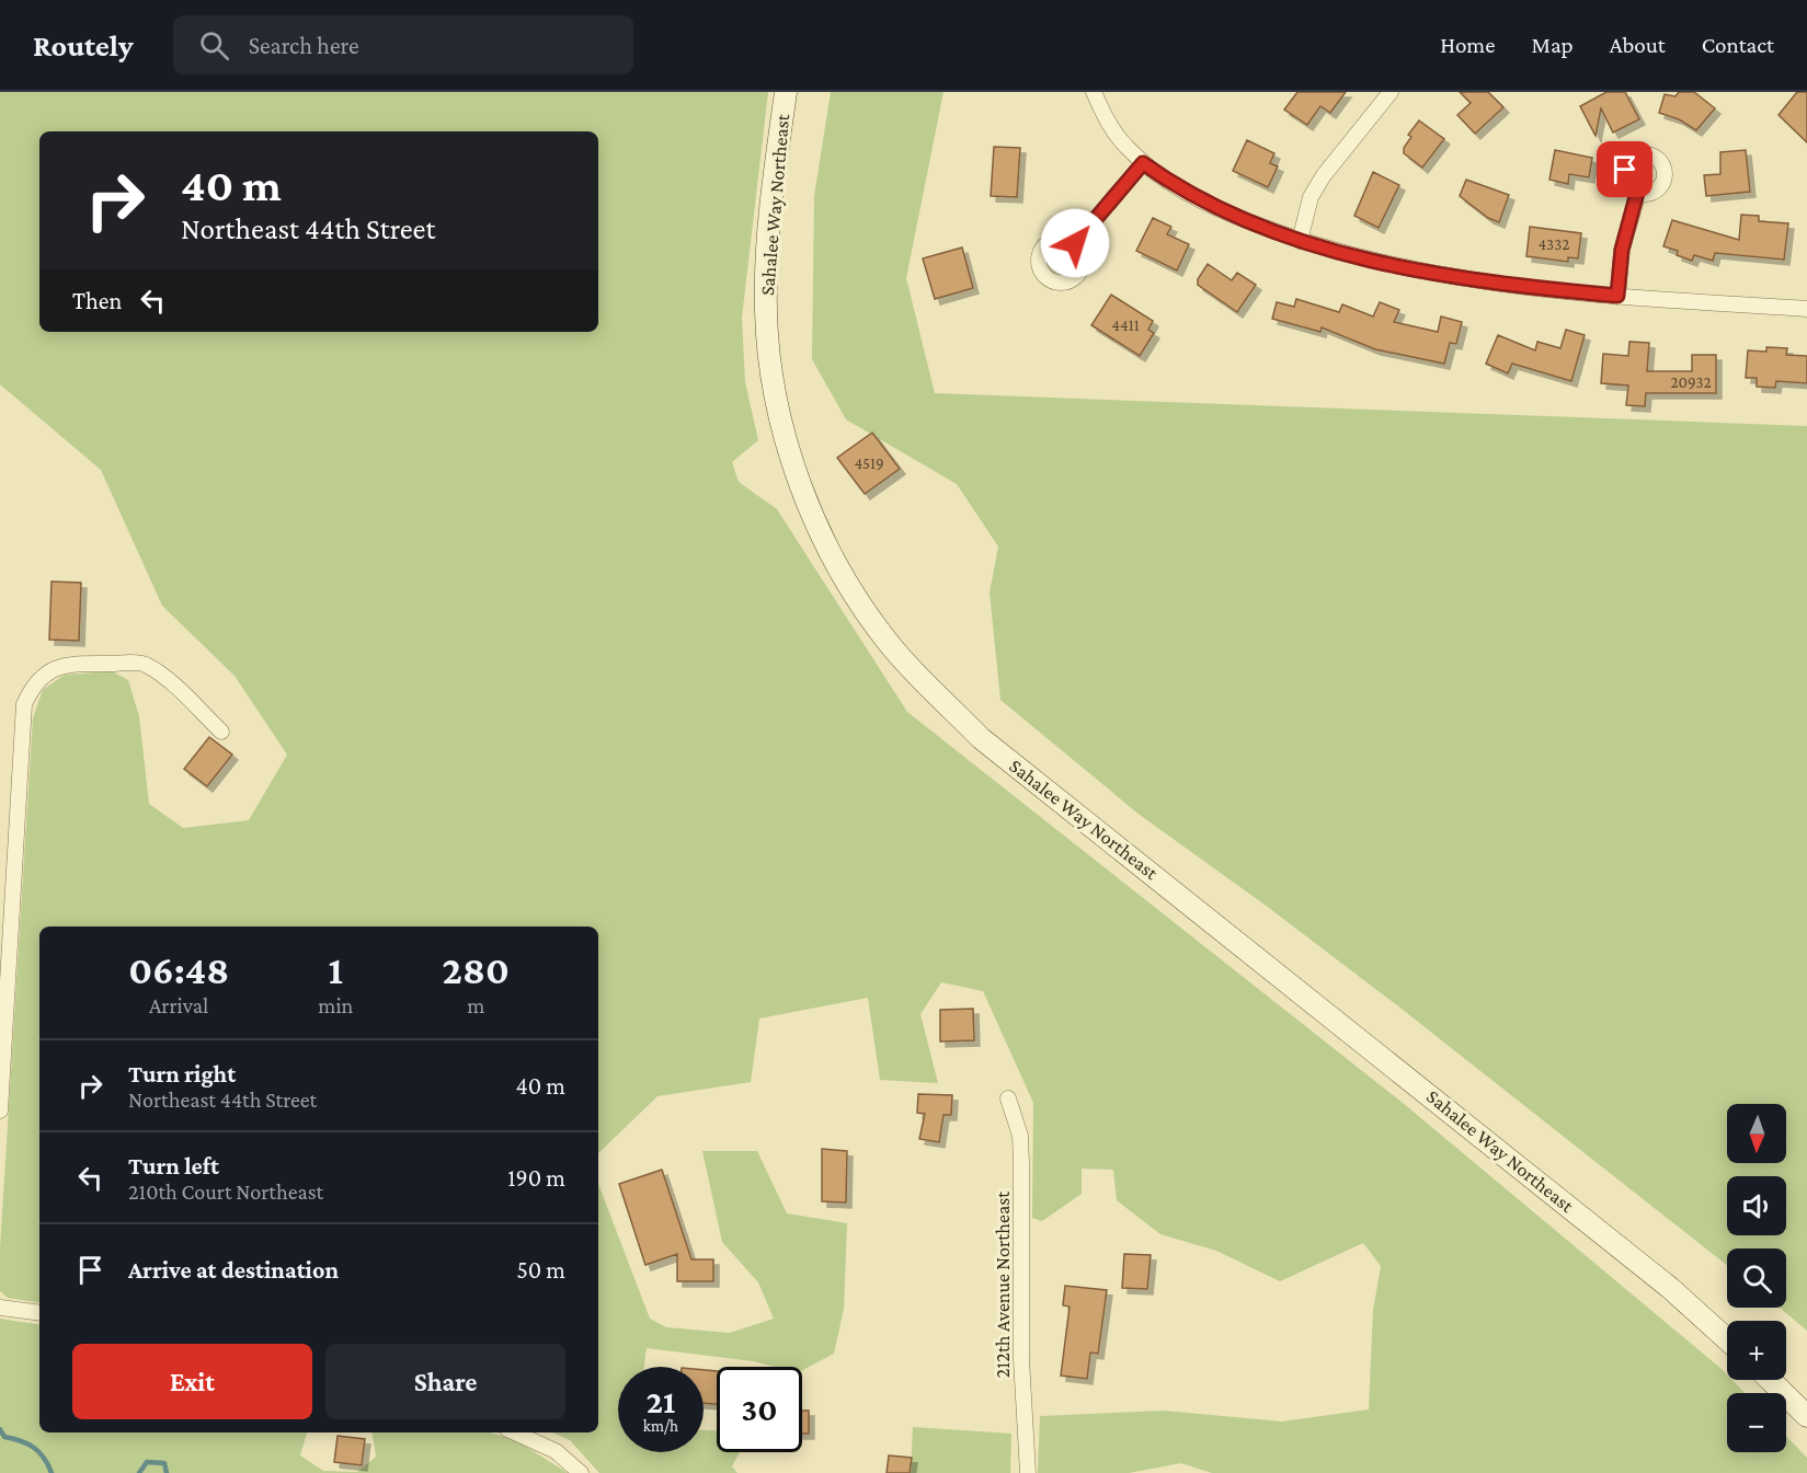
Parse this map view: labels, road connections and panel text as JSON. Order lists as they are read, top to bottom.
{
  "streets": {
    "main road": ["Sahalee Way Northeast"],
    "street": ["212th Avenue Northeast"]
  },
  "house_numbers": [
    "4332",
    "4411",
    "20932",
    "4519"
  ],
  "north": "bottom",
  "page": {
    "header": "Routely",
    "search": "Search here",
    "nav": [
      "Home",
      "Map",
      "About",
      "Contact"
    ],
    "turn": ["40 m", "Northeast 44th Street"],
    "then": "Then",
    "eta": [
      "06:48",
      "Arrival",
      "1",
      "min",
      "280",
      "m"
    ],
    "list": [
      {
        "name": "Turn right",
        "note": "Northeast 44th Street",
        "value": "40 m"
      },
      {
        "name": "Turn left",
        "note": "210th Court Northeast",
        "value": "190 m"
      },
      {
        "name": "Arrive at destination",
        "value": "50 m"
      }
    ],
    "map_buttons": ["+", "−"],
    "buttons": ["Exit", "Share"],
    "speed": "21 km/h",
    "limit": "30"
  }
}
